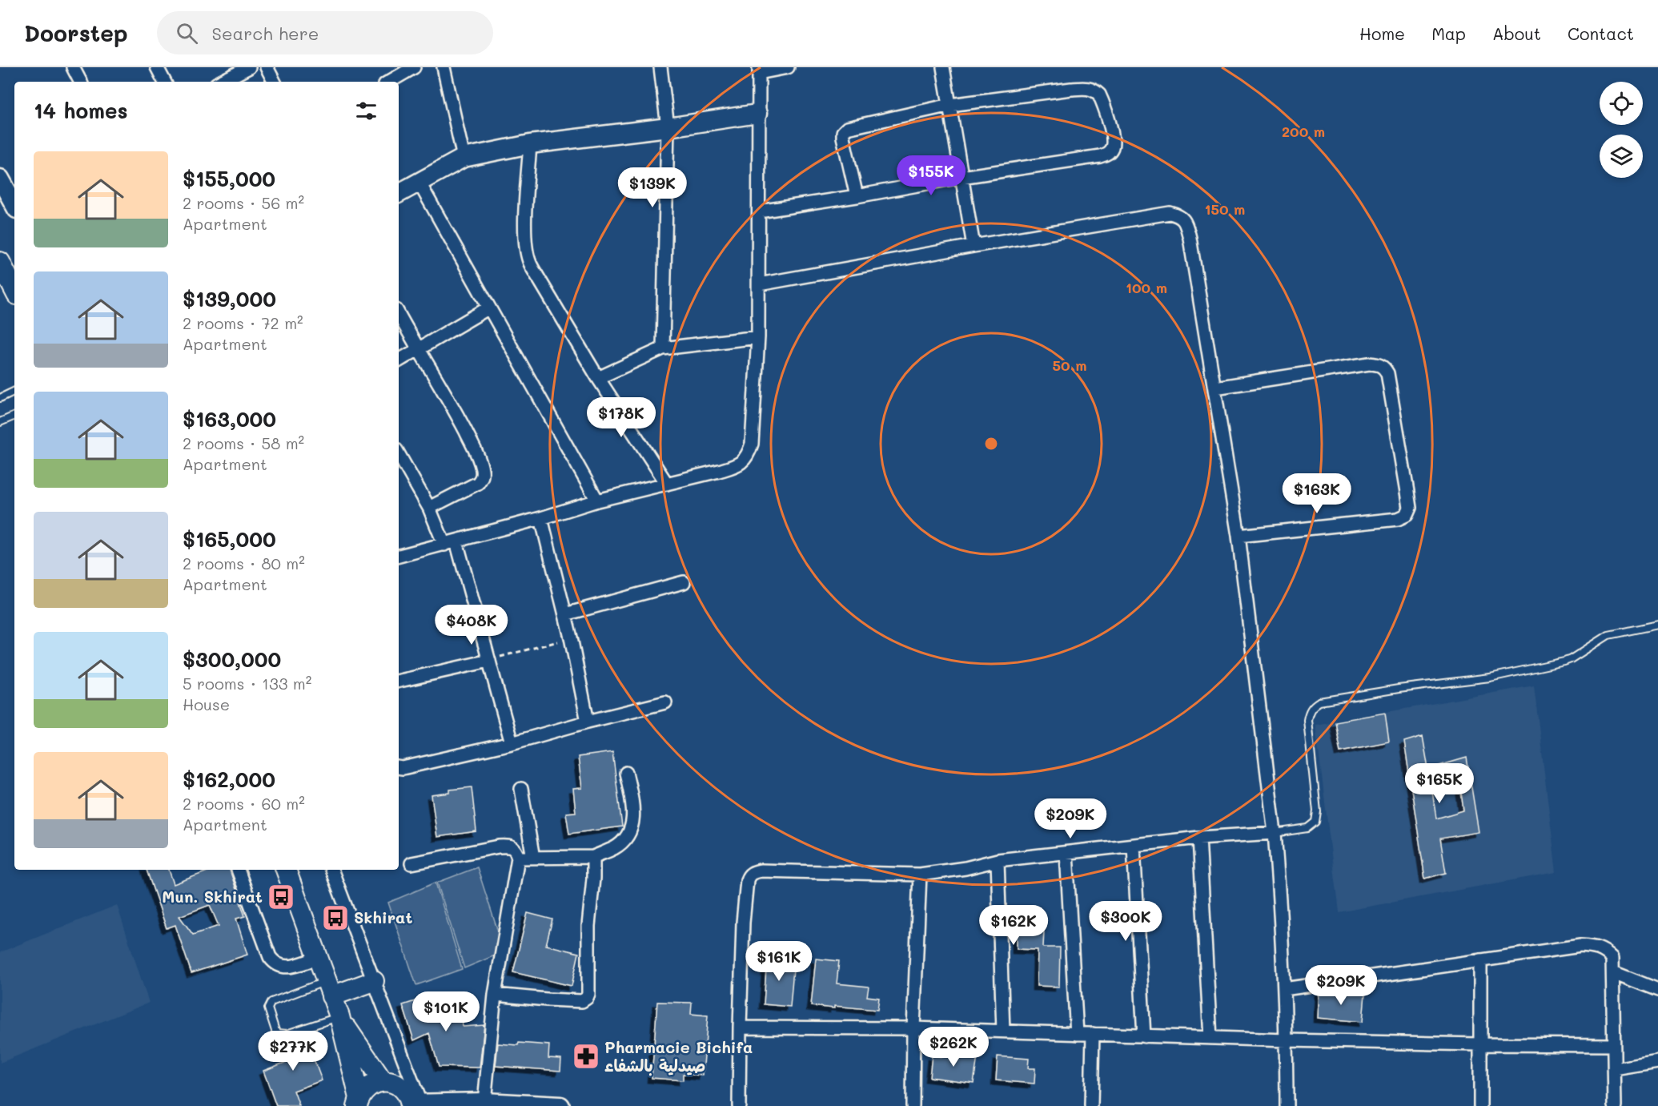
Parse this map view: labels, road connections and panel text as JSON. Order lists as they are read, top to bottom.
{
  "places": {
    "bus stop": ["Mun. Skhirat", "Skhirat"],
    "pharmacy": ["Pharmacie Bichifa صيدلية بالشفاء"]
  },
  "page": {
    "header": "Doorstep",
    "search": "Search here",
    "nav": [
      "Home",
      "Map",
      "About",
      "Contact"
    ],
    "heading": "14 homes",
    "list": [
      {
        "name": "$155,000",
        "note": "2 rooms · 56 m² · Apartment"
      },
      {
        "name": "$139,000",
        "note": "2 rooms · 72 m² · Apartment"
      },
      {
        "name": "$163,000",
        "note": "2 rooms · 58 m² · Apartment"
      },
      {
        "name": "$165,000",
        "note": "2 rooms · 80 m² · Apartment"
      },
      {
        "name": "$300,000",
        "note": "5 rooms · 133 m² · House"
      },
      {
        "name": "$162,000",
        "note": "2 rooms · 60 m² · Apartment"
      }
    ],
    "price": [
      "$155K",
      "$139K",
      "$178K",
      "$163K",
      "$408K",
      "$165K",
      "$209K",
      "$300K",
      "$162K",
      "$161K",
      "$209K",
      "$101K",
      "$262K",
      "$277K"
    ]
  },
  "rings": [
    "200 m",
    "150 m",
    "100 m",
    "50 m"
  ]
}
